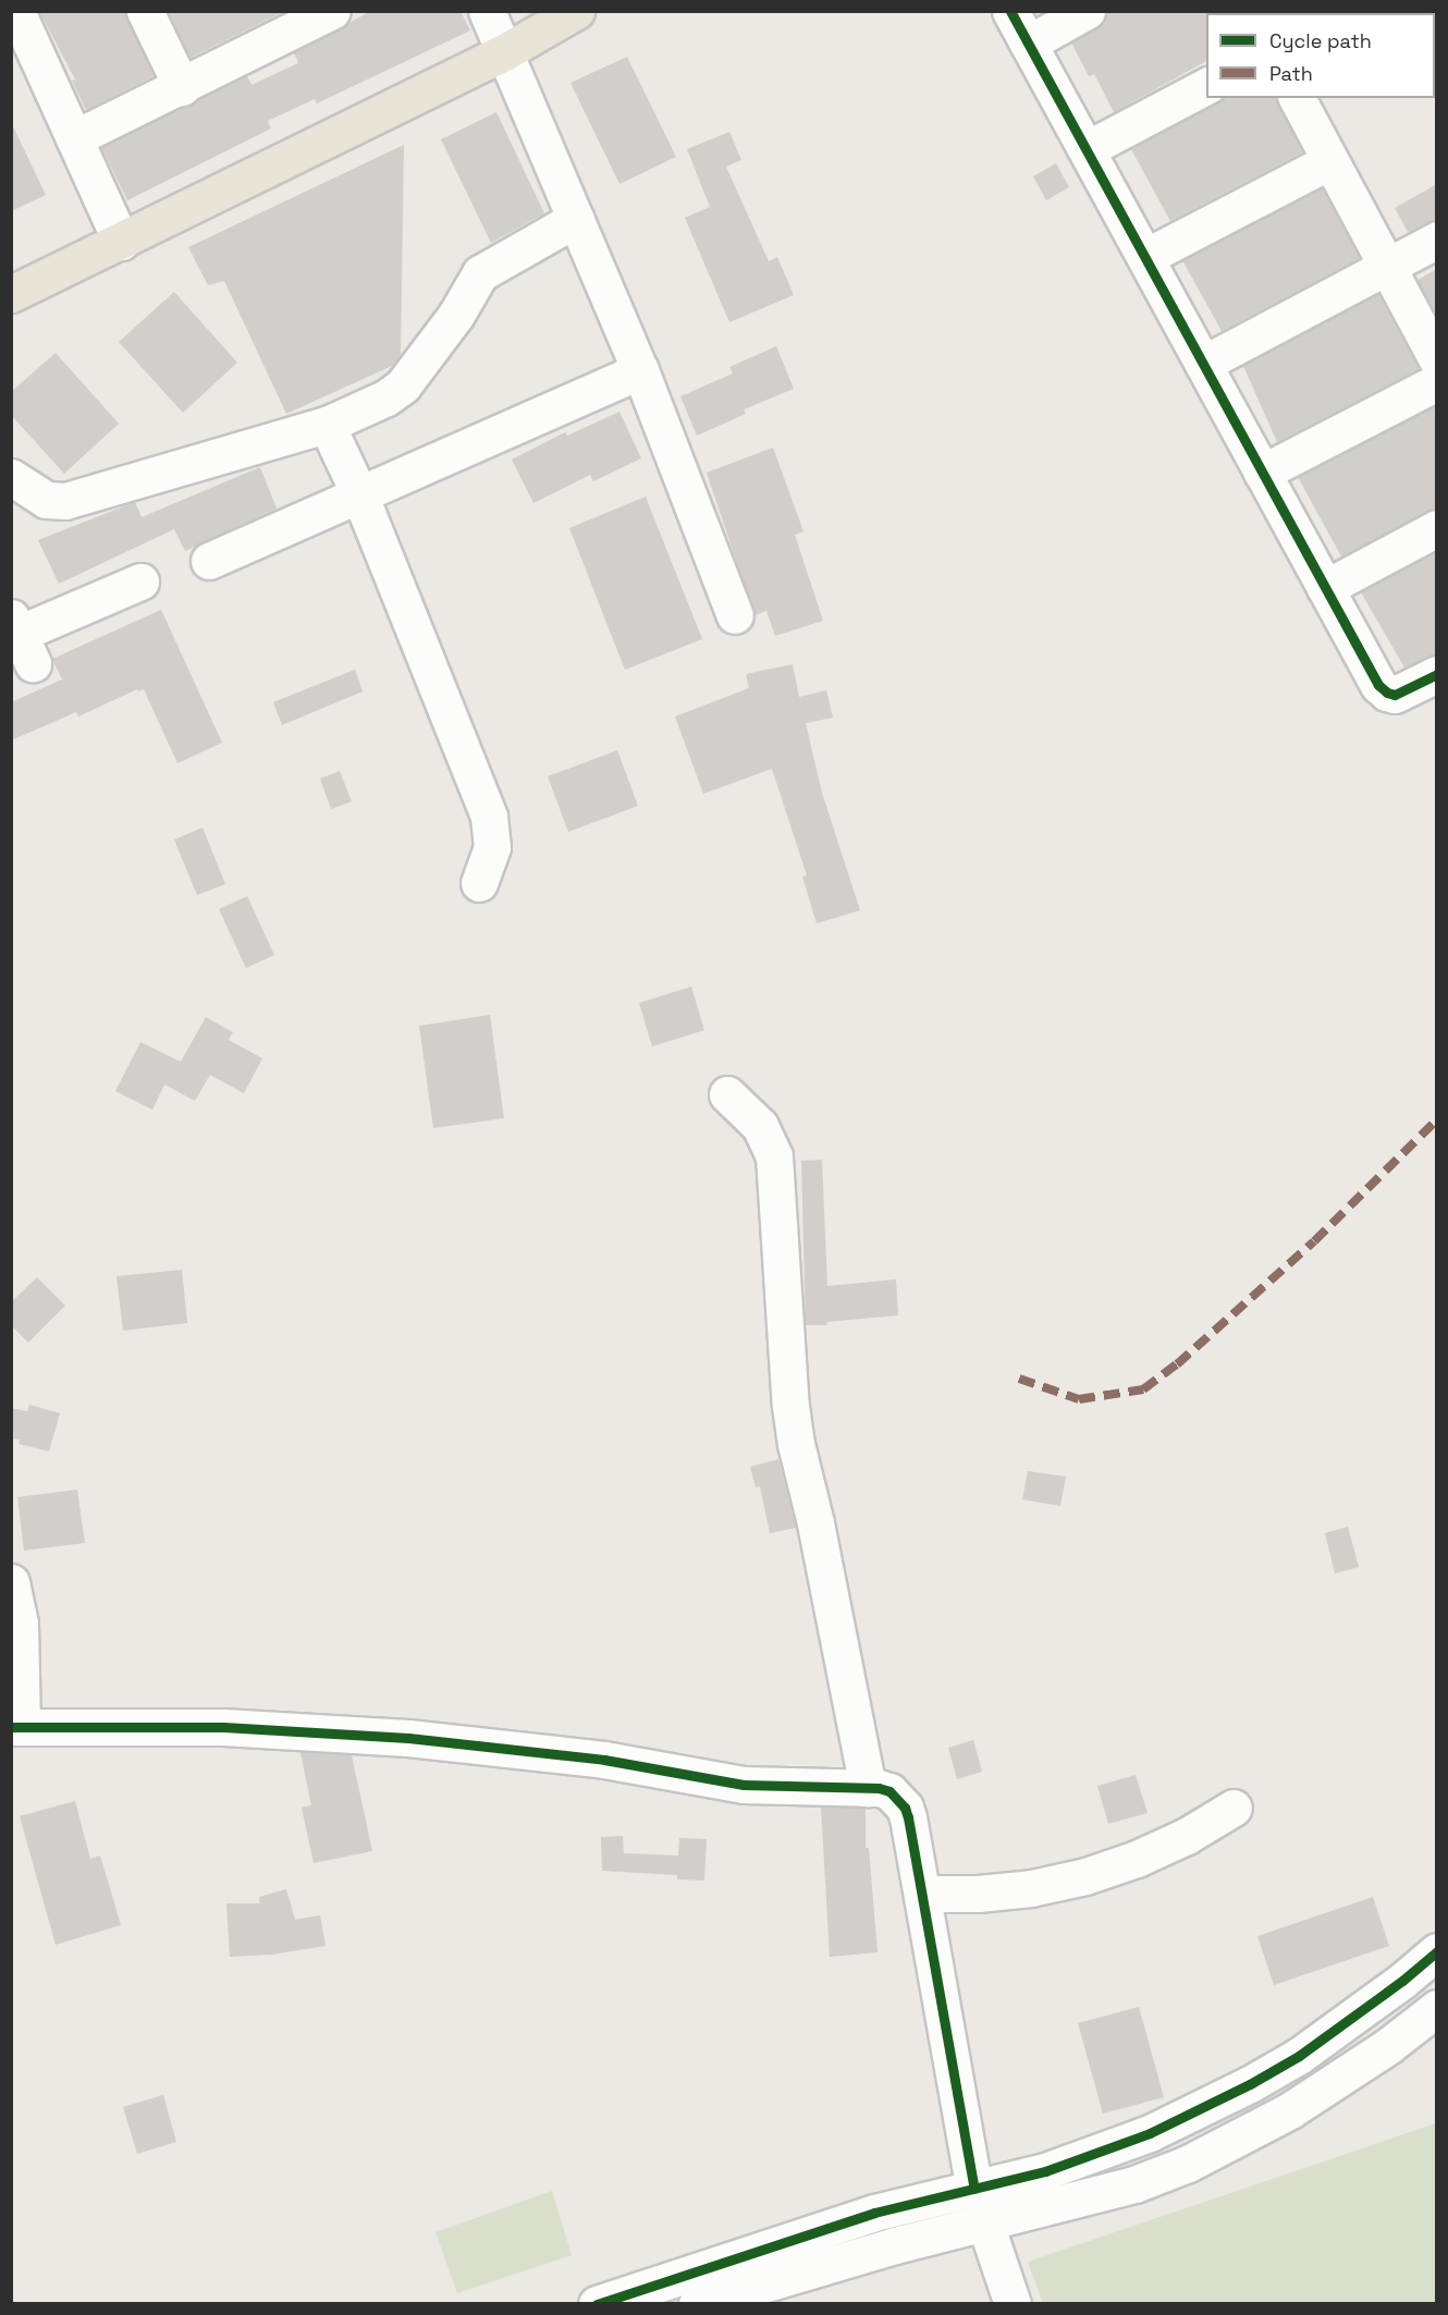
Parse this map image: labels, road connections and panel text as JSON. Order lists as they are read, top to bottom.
{
  "legend": ["Cycle path", "Path"]
}
